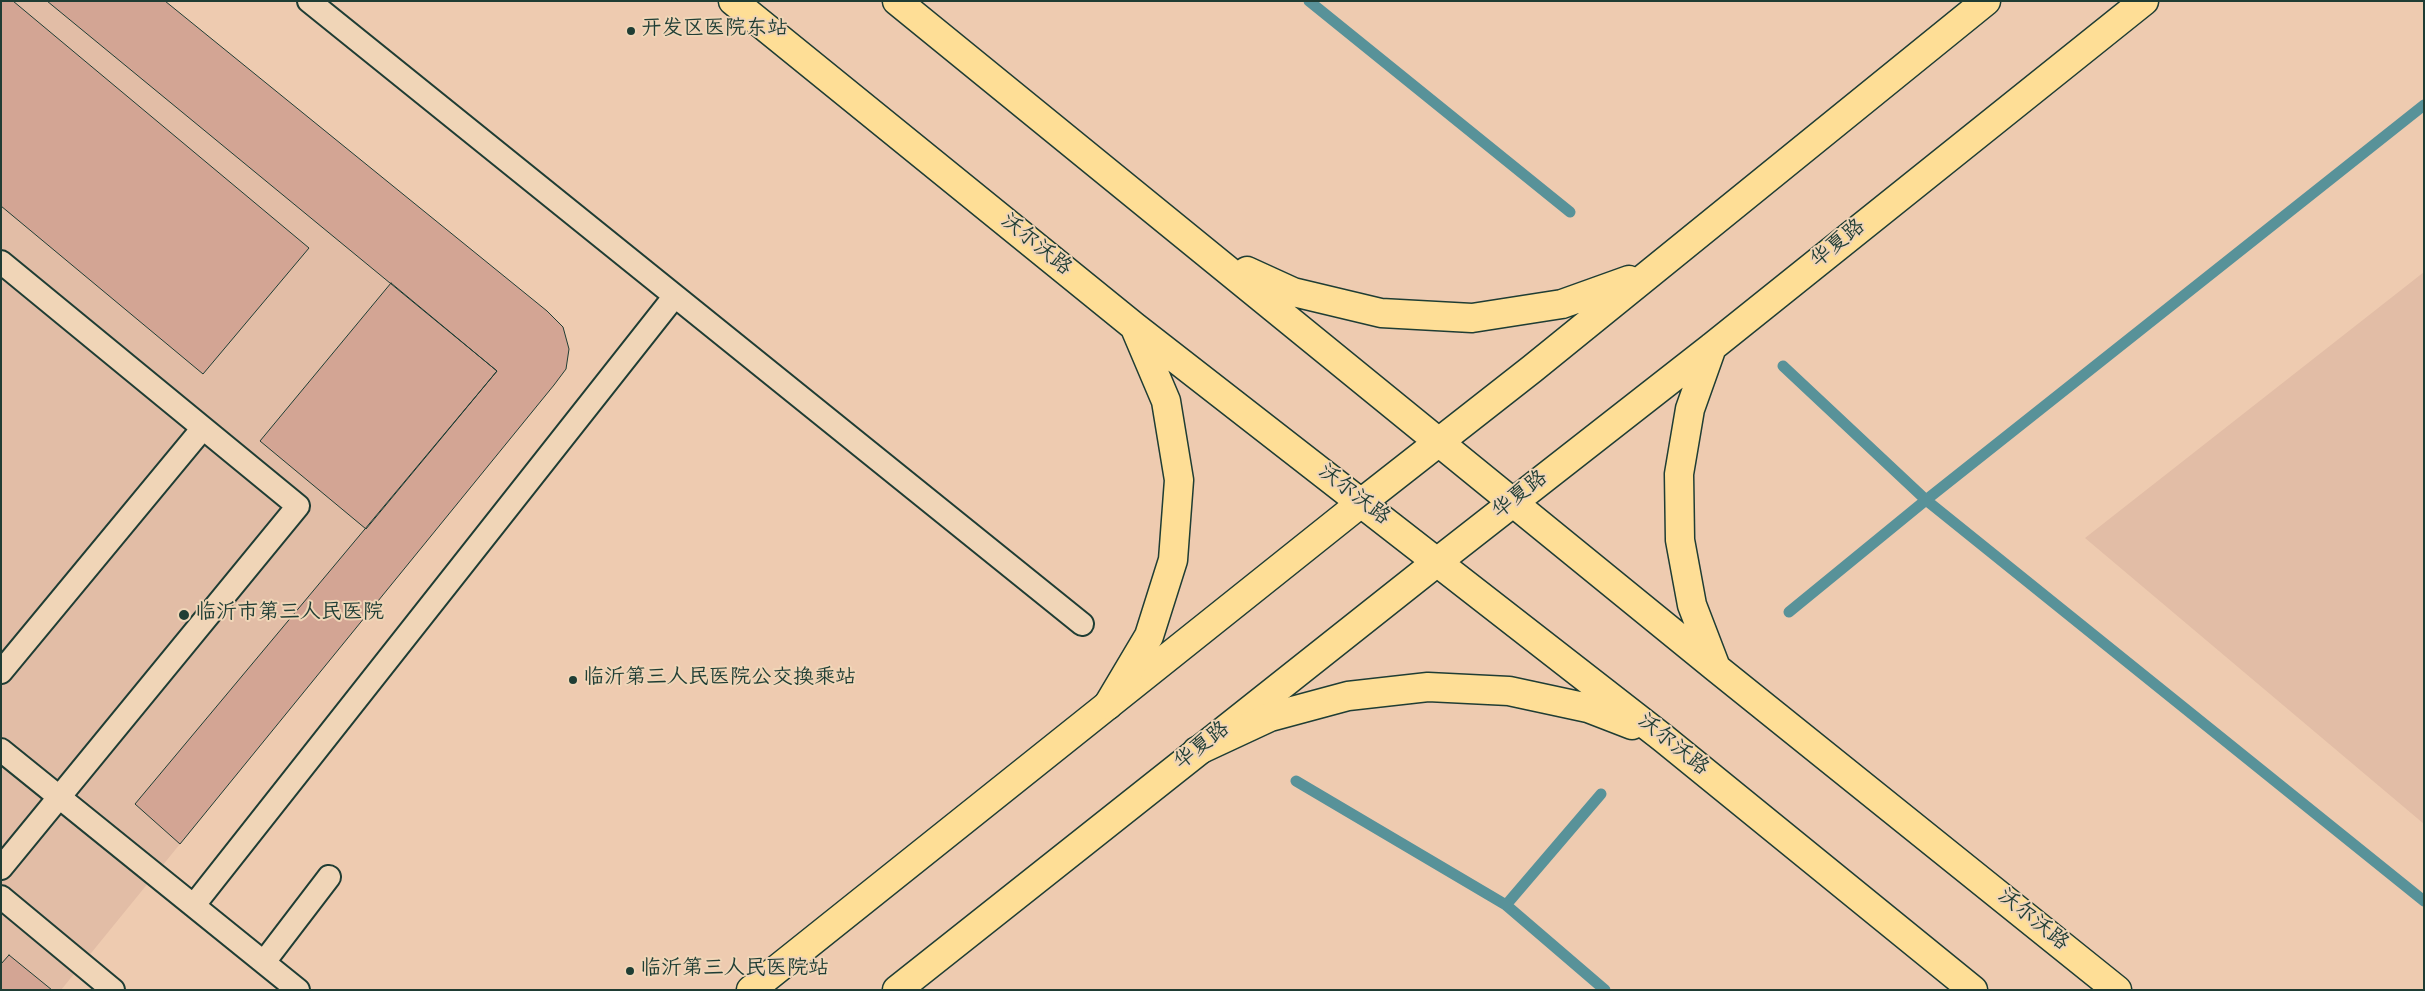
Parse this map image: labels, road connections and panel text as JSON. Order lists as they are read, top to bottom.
{
  "streets": {
    "main road": ["华夏路", "沃尔沃路"]
  },
  "crossings": [
    ["华夏路", "沃尔沃路"]
  ],
  "places": [
    "开发区医院东站",
    "临沂市第三人民医院",
    "临沂第三人民医院公交换乘站",
    "临沂第三人民医院站"
  ]
}
